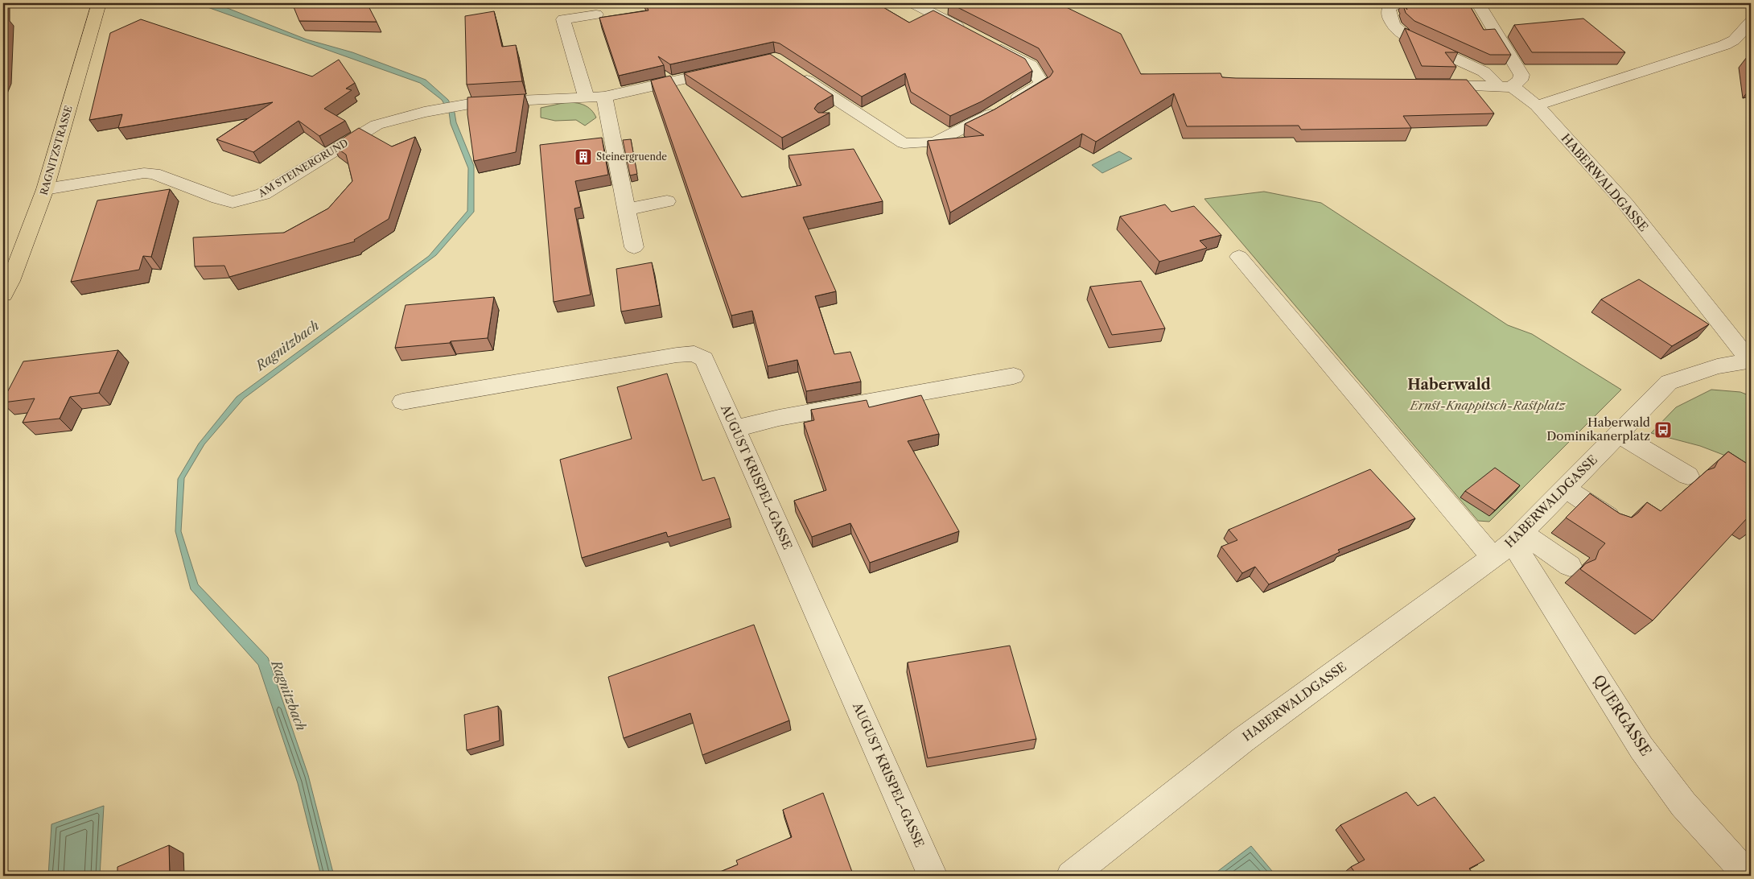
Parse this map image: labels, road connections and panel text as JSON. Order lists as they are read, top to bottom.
{
  "streets": {
    "main road": ["RAGNITZSTRASSE"],
    "street": [
      "AM STEINERGRUND",
      "HABERWALDGASSE",
      "AUGUST KRISPEL-GASSE",
      "QUERGASSE"
    ]
  },
  "crossings": [
    ["RAGNITZSTRASSE", "AM STEINERGRUND"],
    ["HABERWALDGASSE", "QUERGASSE"]
  ],
  "districts": ["Haberwald"],
  "water": ["Ragnitzbach"],
  "parks": ["Ernst-Knappitsch-Rastplatz"],
  "places": {
    "building": ["Steinergruende"],
    "bus stop": ["Haberwald Dominikanerplatz"]
  }
}
